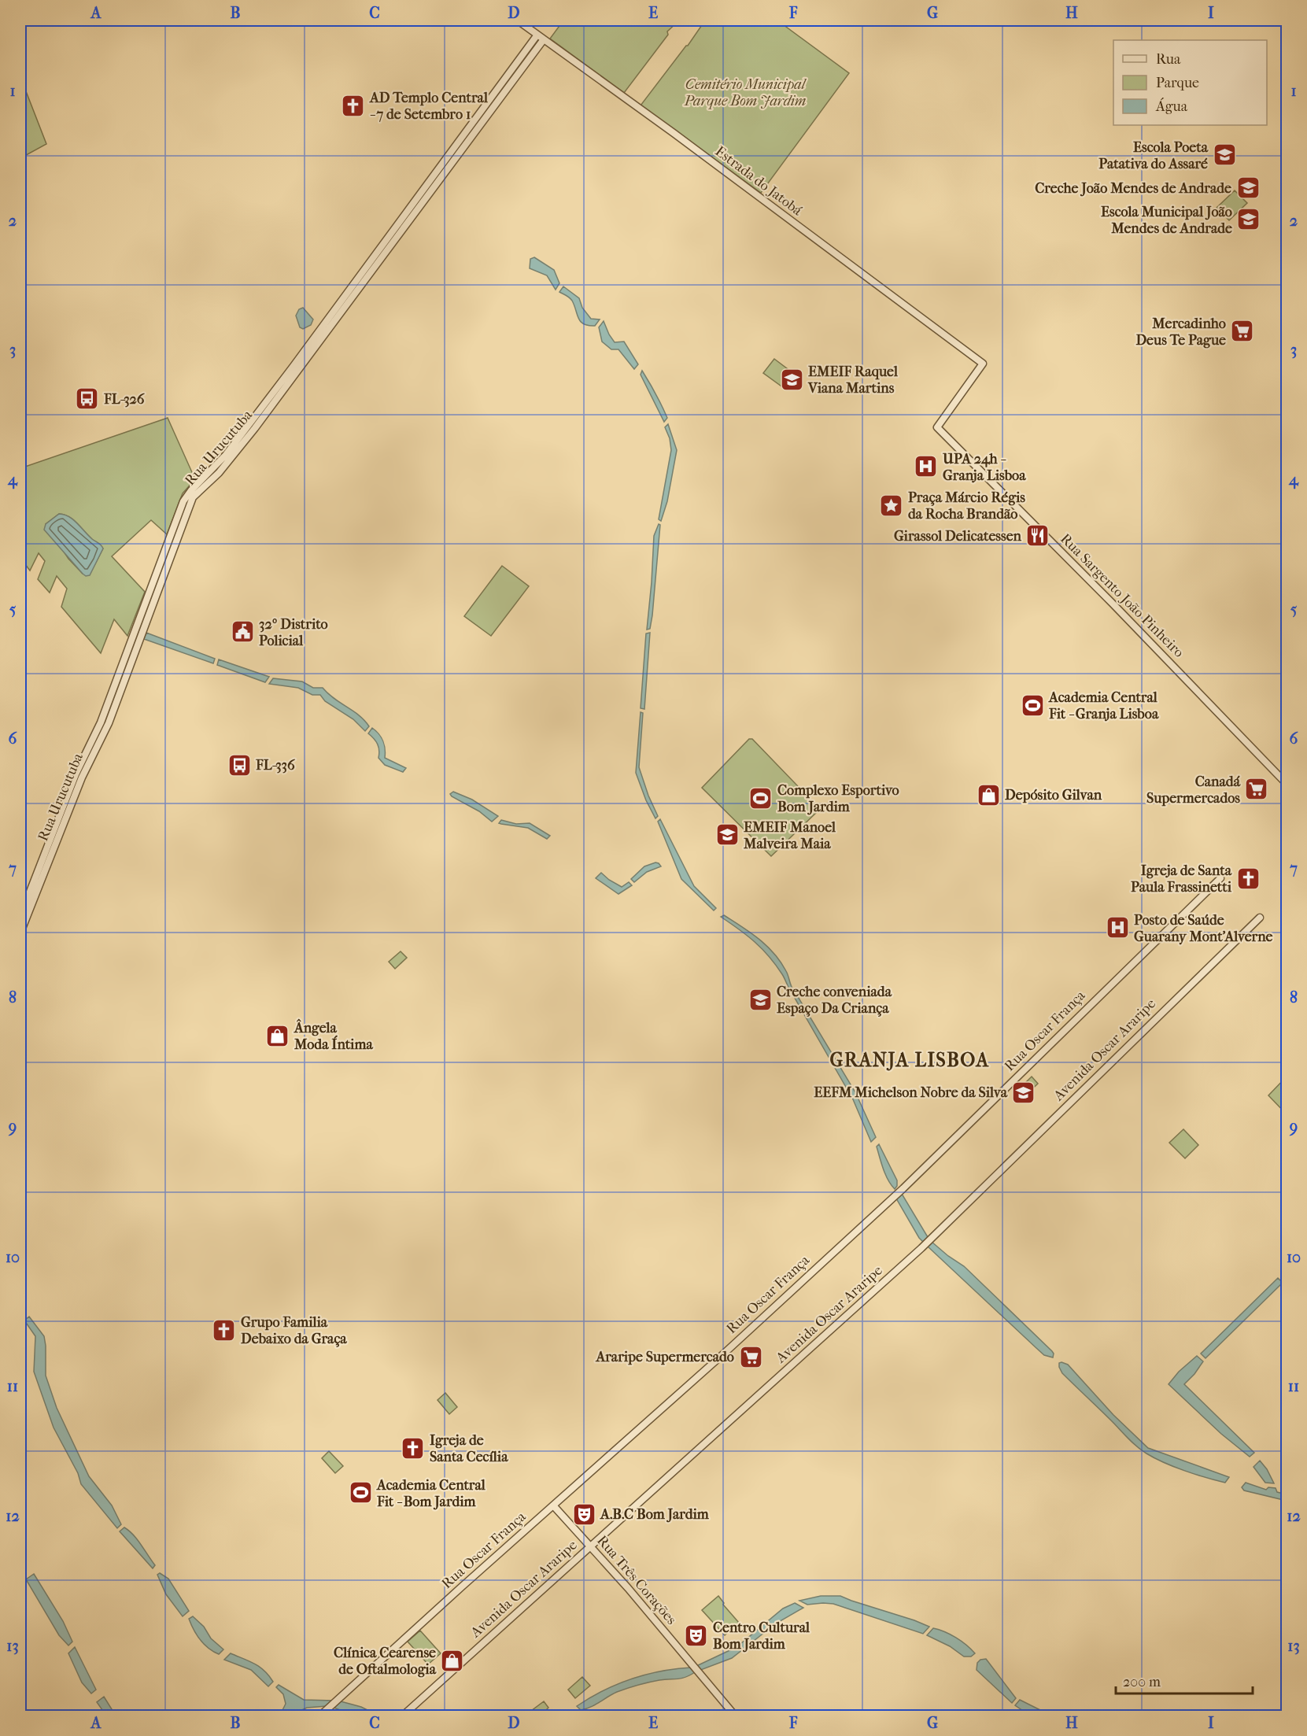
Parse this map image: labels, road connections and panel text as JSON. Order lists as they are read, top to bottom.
{
  "streets": {
    "street": [
      "Estrada do Jatobá",
      "Rua Urucutuba",
      "Rua Sargento João Pinheiro",
      "Rua Oscar França",
      "Avenida Oscar Araripe",
      "Rua Três Corações"
    ]
  },
  "crossings": [
    ["Estrada do Jatobá", "Rua Urucutuba"],
    ["Estrada do Jatobá", "Rua Sargento João Pinheiro"],
    ["Rua Oscar França", "Rua Três Corações"],
    ["Avenida Oscar Araripe", "Rua Três Corações"]
  ],
  "districts": ["GRANJA LISBOA"],
  "parks": ["Cemitério Municipal Parque Bom Jardim"],
  "places": {
    "church": [
      "AD Templo Central - 7 de Setembro 1",
      "Igreja de Santa Paula Frassinetti",
      "Grupo Familia Debaixo da Graça",
      "Igreja de Santa Cecília"
    ],
    "school or university": [
      "Escola Poeta Patativa do Assaré",
      "Creche João Mendes de Andrade",
      "Escola Municipal João Mendes de Andrade",
      "EMEIF Raquel Viana Martins",
      "EMEIF Manoel Malveira Maia",
      "Creche conveniada Espaço Da Criança",
      "EEFM Michelson Nobre da Silva"
    ],
    "supermarket": ["Mercadinho Deus Te Pague", "Canadá Supermercados", "Araripe Supermercado"],
    "bus stop": ["FL-326", "FL-336"],
    "hospital": ["UPA 24h - Granja Lisboa", "Posto de Saúde Guarany Mont'Alverne"],
    "place": ["Praça Márcio Régis da Rocha Brandão"],
    "restaurant": ["Girassol Delicatessen"],
    "public building": ["32º Distrito Policial"],
    "sports": ["Academia Central Fit - Granja Lisboa", "Complexo Esportivo Bom Jardim", "Academia Central Fit - Bom Jardim"],
    "shop": ["Depósito Gilvan", "Ângela Moda Íntima", "Clínica Cearense de Oftalmologia"],
    "theatre": ["A.B.C Bom Jardim", "Centro Cultural Bom Jardim"]
  },
  "legend": ["Rua", "Parque", "Água"],
  "scale_bar": "200 m",
  "grid": {
    "columns": [
      "A",
      "B",
      "C",
      "D",
      "E",
      "F",
      "G",
      "H",
      "I"
    ],
    "rows": [
      "1",
      "2",
      "3",
      "4",
      "5",
      "6",
      "7",
      "8",
      "9",
      "10",
      "11",
      "12",
      "13"
    ]
  }
}
